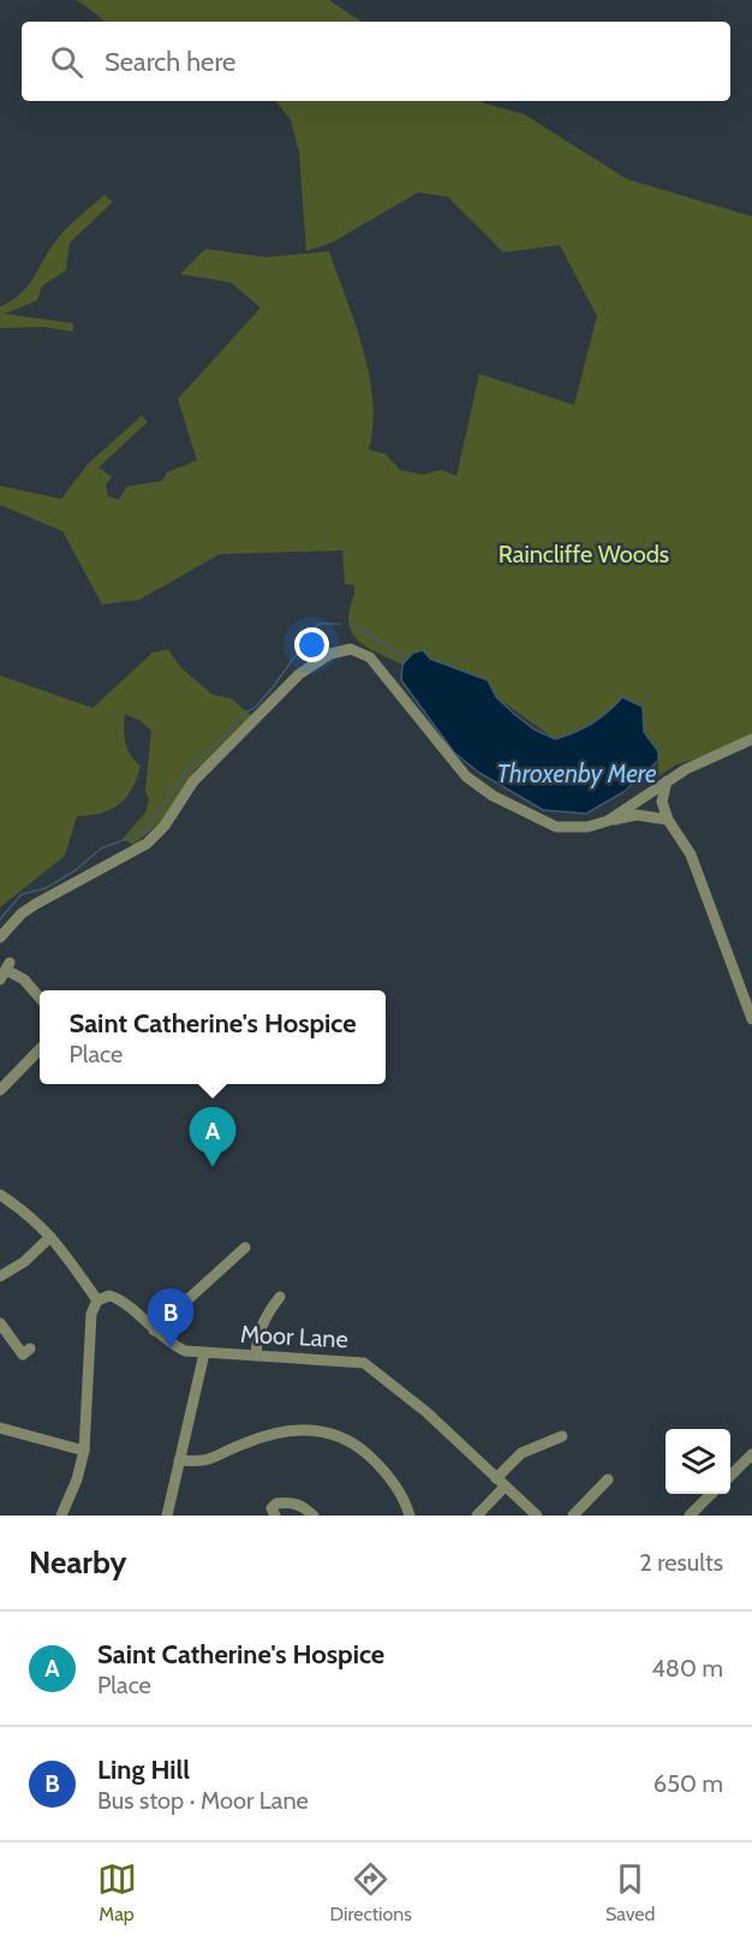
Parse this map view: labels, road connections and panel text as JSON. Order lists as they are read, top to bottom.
{
  "streets": {
    "street": ["Moor Lane"]
  },
  "water": ["Throxenby Mere"],
  "parks": ["Raincliffe Woods"],
  "page": {
    "search": "Search here",
    "popup": ["Saint Catherine's Hospice", "Place"],
    "pins": ["A", "B"],
    "heading": ["Nearby", "2 results"],
    "list": [
      {
        "mark": "A",
        "name": "Saint Catherine's Hospice",
        "note": "Place",
        "value": "480 m"
      },
      {
        "mark": "B",
        "name": "Ling Hill",
        "note": "Bus stop · Moor Lane",
        "value": "650 m"
      }
    ],
    "nav": ["Map", "Directions", "Saved"]
  }
}
